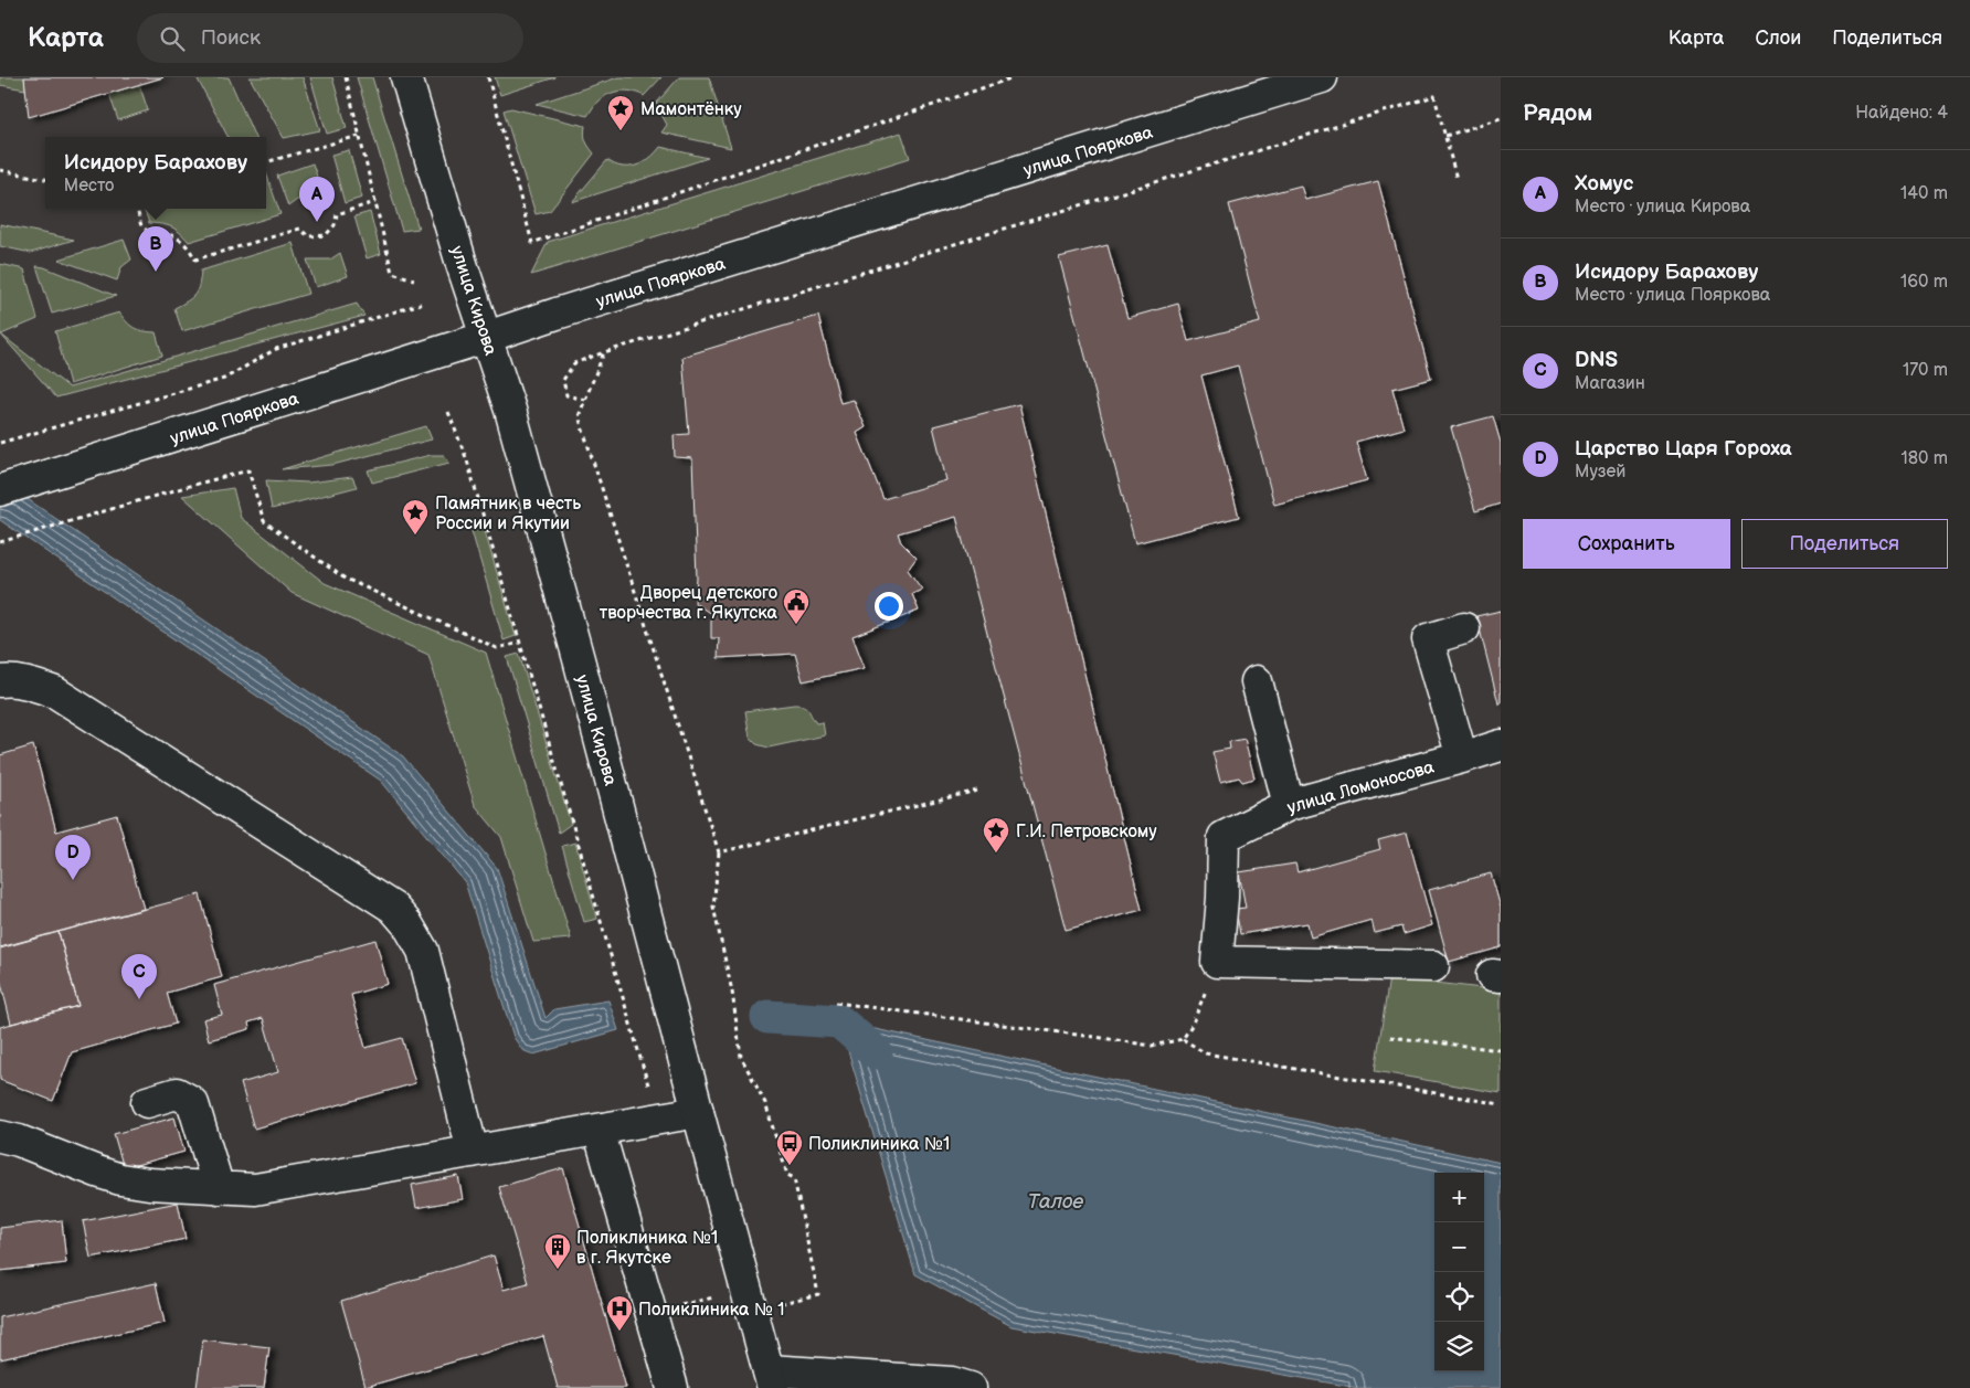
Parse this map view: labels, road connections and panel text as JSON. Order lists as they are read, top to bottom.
{
  "streets": {
    "main road": ["улица Пояркова", "улица Кирова", "улица Ломоносова"]
  },
  "crossings": [
    ["улица Пояркова", "улица Кирова"]
  ],
  "water": ["Талое"],
  "places": {
    "place": ["Мамонтёнку", "Памятник в честь России и Якутии", "Г.И. Петровскому"],
    "public building": ["Дворец детского творчества г. Якутска"],
    "bus stop": ["Поликлиника №1"],
    "building": ["Поликлиника №1 в г. Якутске"],
    "hospital": ["Поликлиника № 1"]
  },
  "page": {
    "header": "Карта",
    "search": "Поиск",
    "nav": ["Карта", "Слои", "Поделиться"],
    "heading": ["Рядом", "Найдено: 4"],
    "popup": ["Исидору Барахову", "Место"],
    "list": [
      {
        "mark": "A",
        "name": "Хомус",
        "note": "Место · улица Кирова",
        "value": "140 m"
      },
      {
        "mark": "B",
        "name": "Исидору Барахову",
        "note": "Место · улица Пояркова",
        "value": "160 m"
      },
      {
        "mark": "C",
        "name": "DNS",
        "note": "Магазин",
        "value": "170 m"
      },
      {
        "mark": "D",
        "name": "Царство Царя Гороха",
        "note": "Музей",
        "value": "180 m"
      }
    ],
    "pins": [
      "A",
      "B",
      "D",
      "C"
    ],
    "buttons": ["Сохранить", "Поделиться"],
    "map_buttons": ["+", "−"]
  }
}
